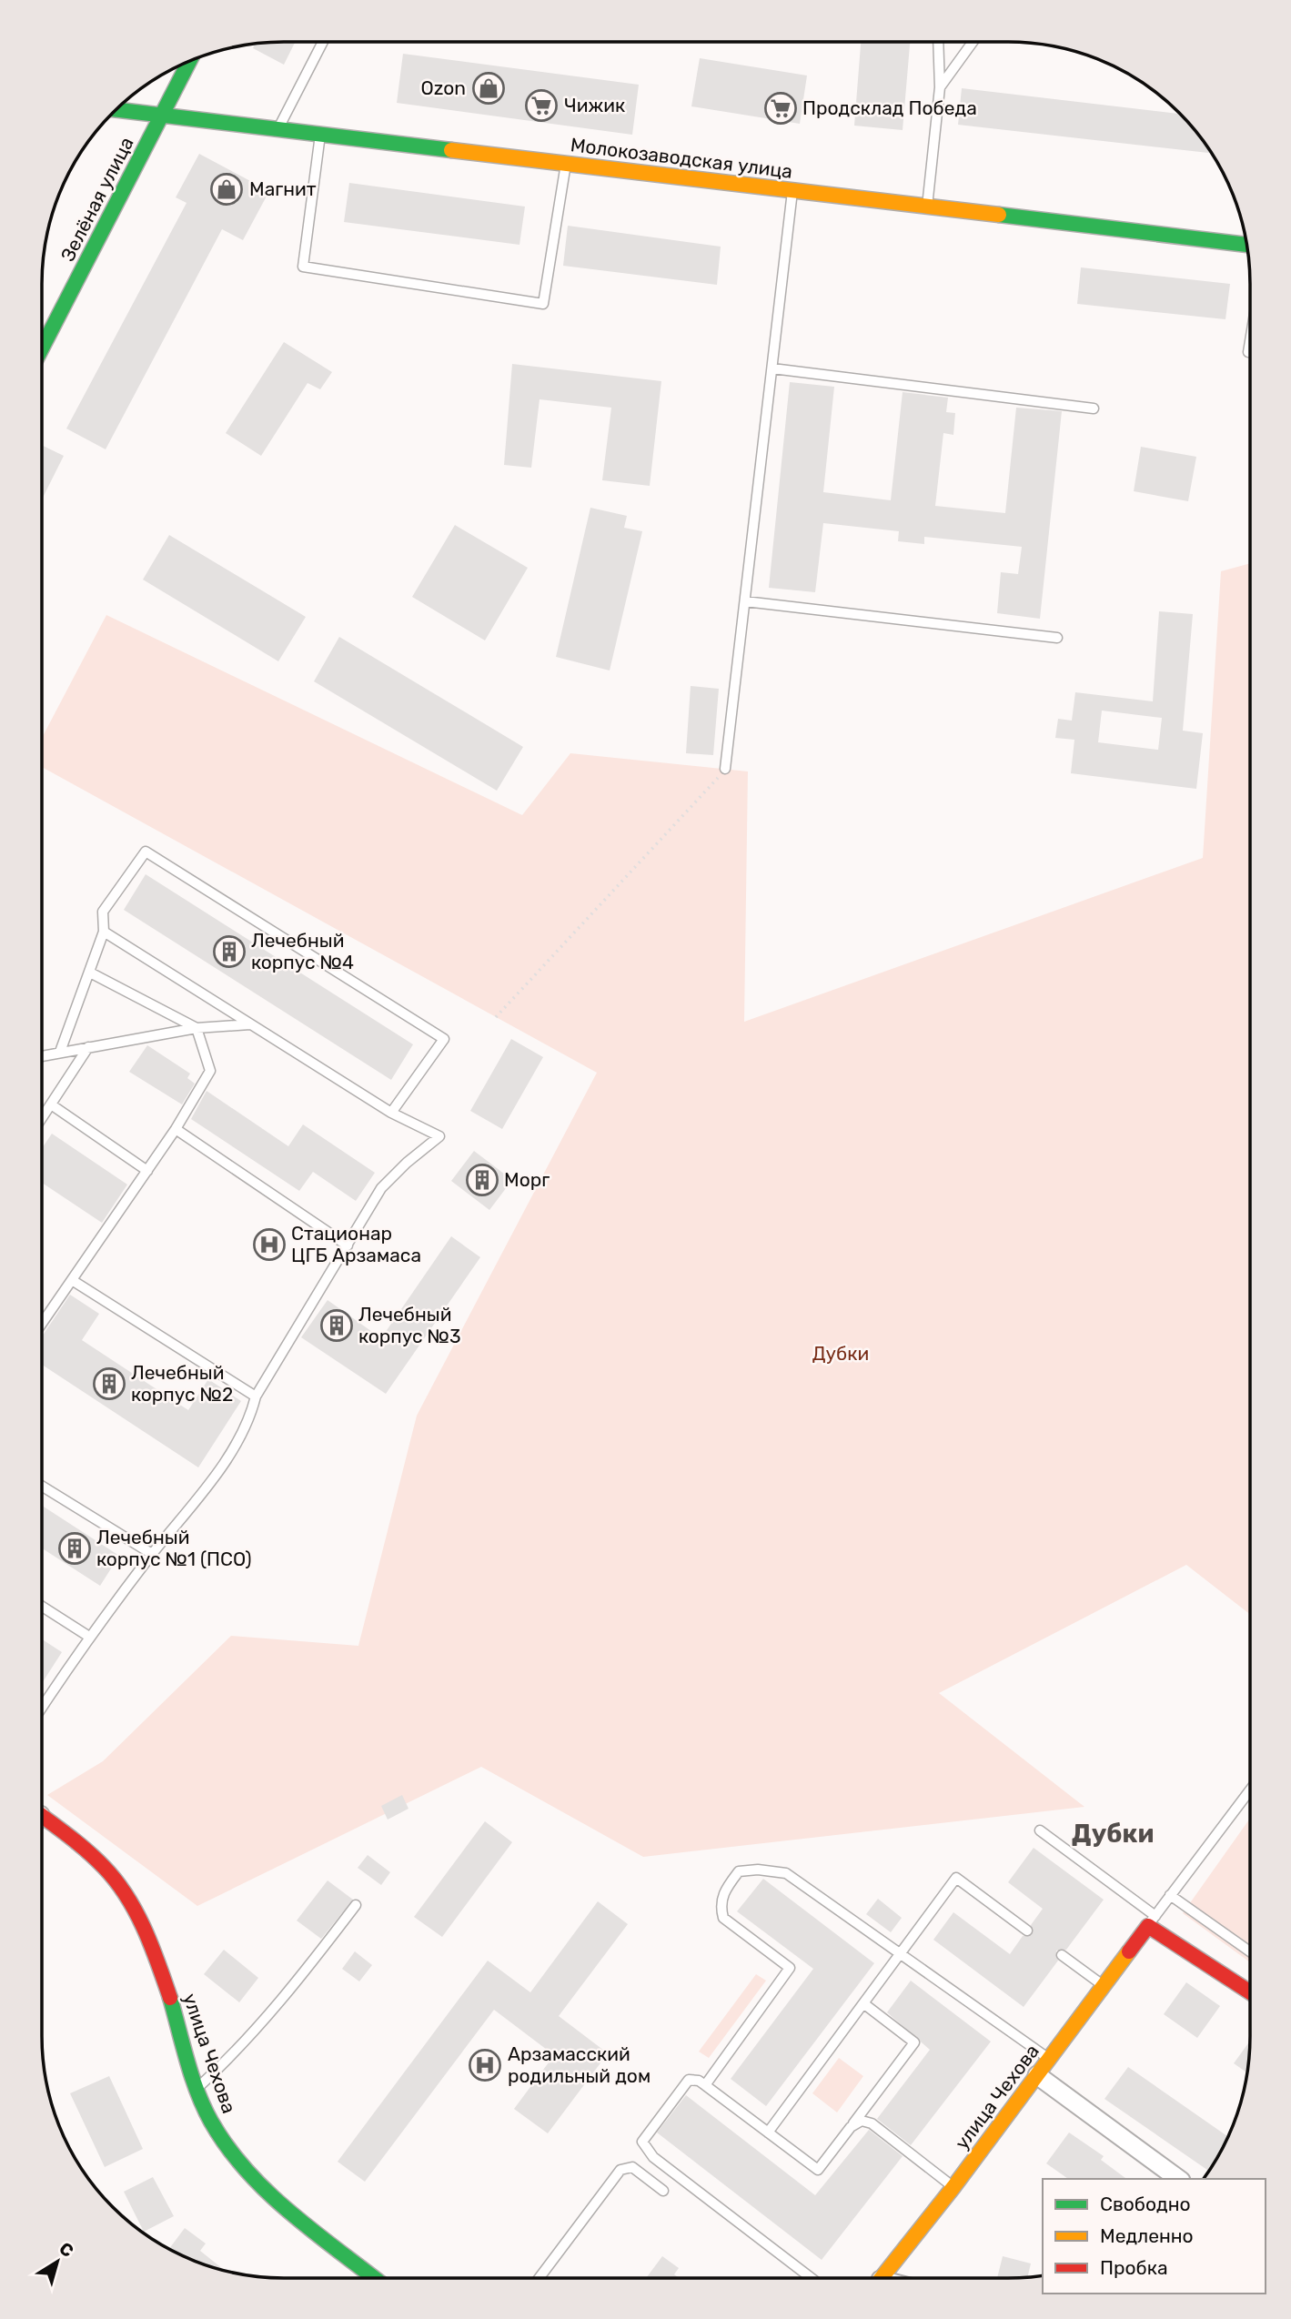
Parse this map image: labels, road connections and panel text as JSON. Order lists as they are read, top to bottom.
{
  "streets": {
    "street": ["Молокозаводская улица", "Зелёная улица", "улица Чехова"]
  },
  "crossings": [
    ["Молокозаводская улица", "Зелёная улица"]
  ],
  "districts": ["Дубки"],
  "parks": ["Дубки"],
  "places": {
    "shop": ["Ozon", "Магнит"],
    "supermarket": ["Чижик", "Продсклад Победа"],
    "building": [
      "Лечебный корпус №4",
      "Морг",
      "Лечебный корпус №3",
      "Лечебный корпус №2",
      "Лечебный корпус №1 (ПСО)"
    ],
    "hospital": ["Стационар ЦГБ Арзамаса", "Арзамасский родильный дом"]
  },
  "legend": ["Свободно", "Медленно", "Пробка"],
  "north": "top right"
}
